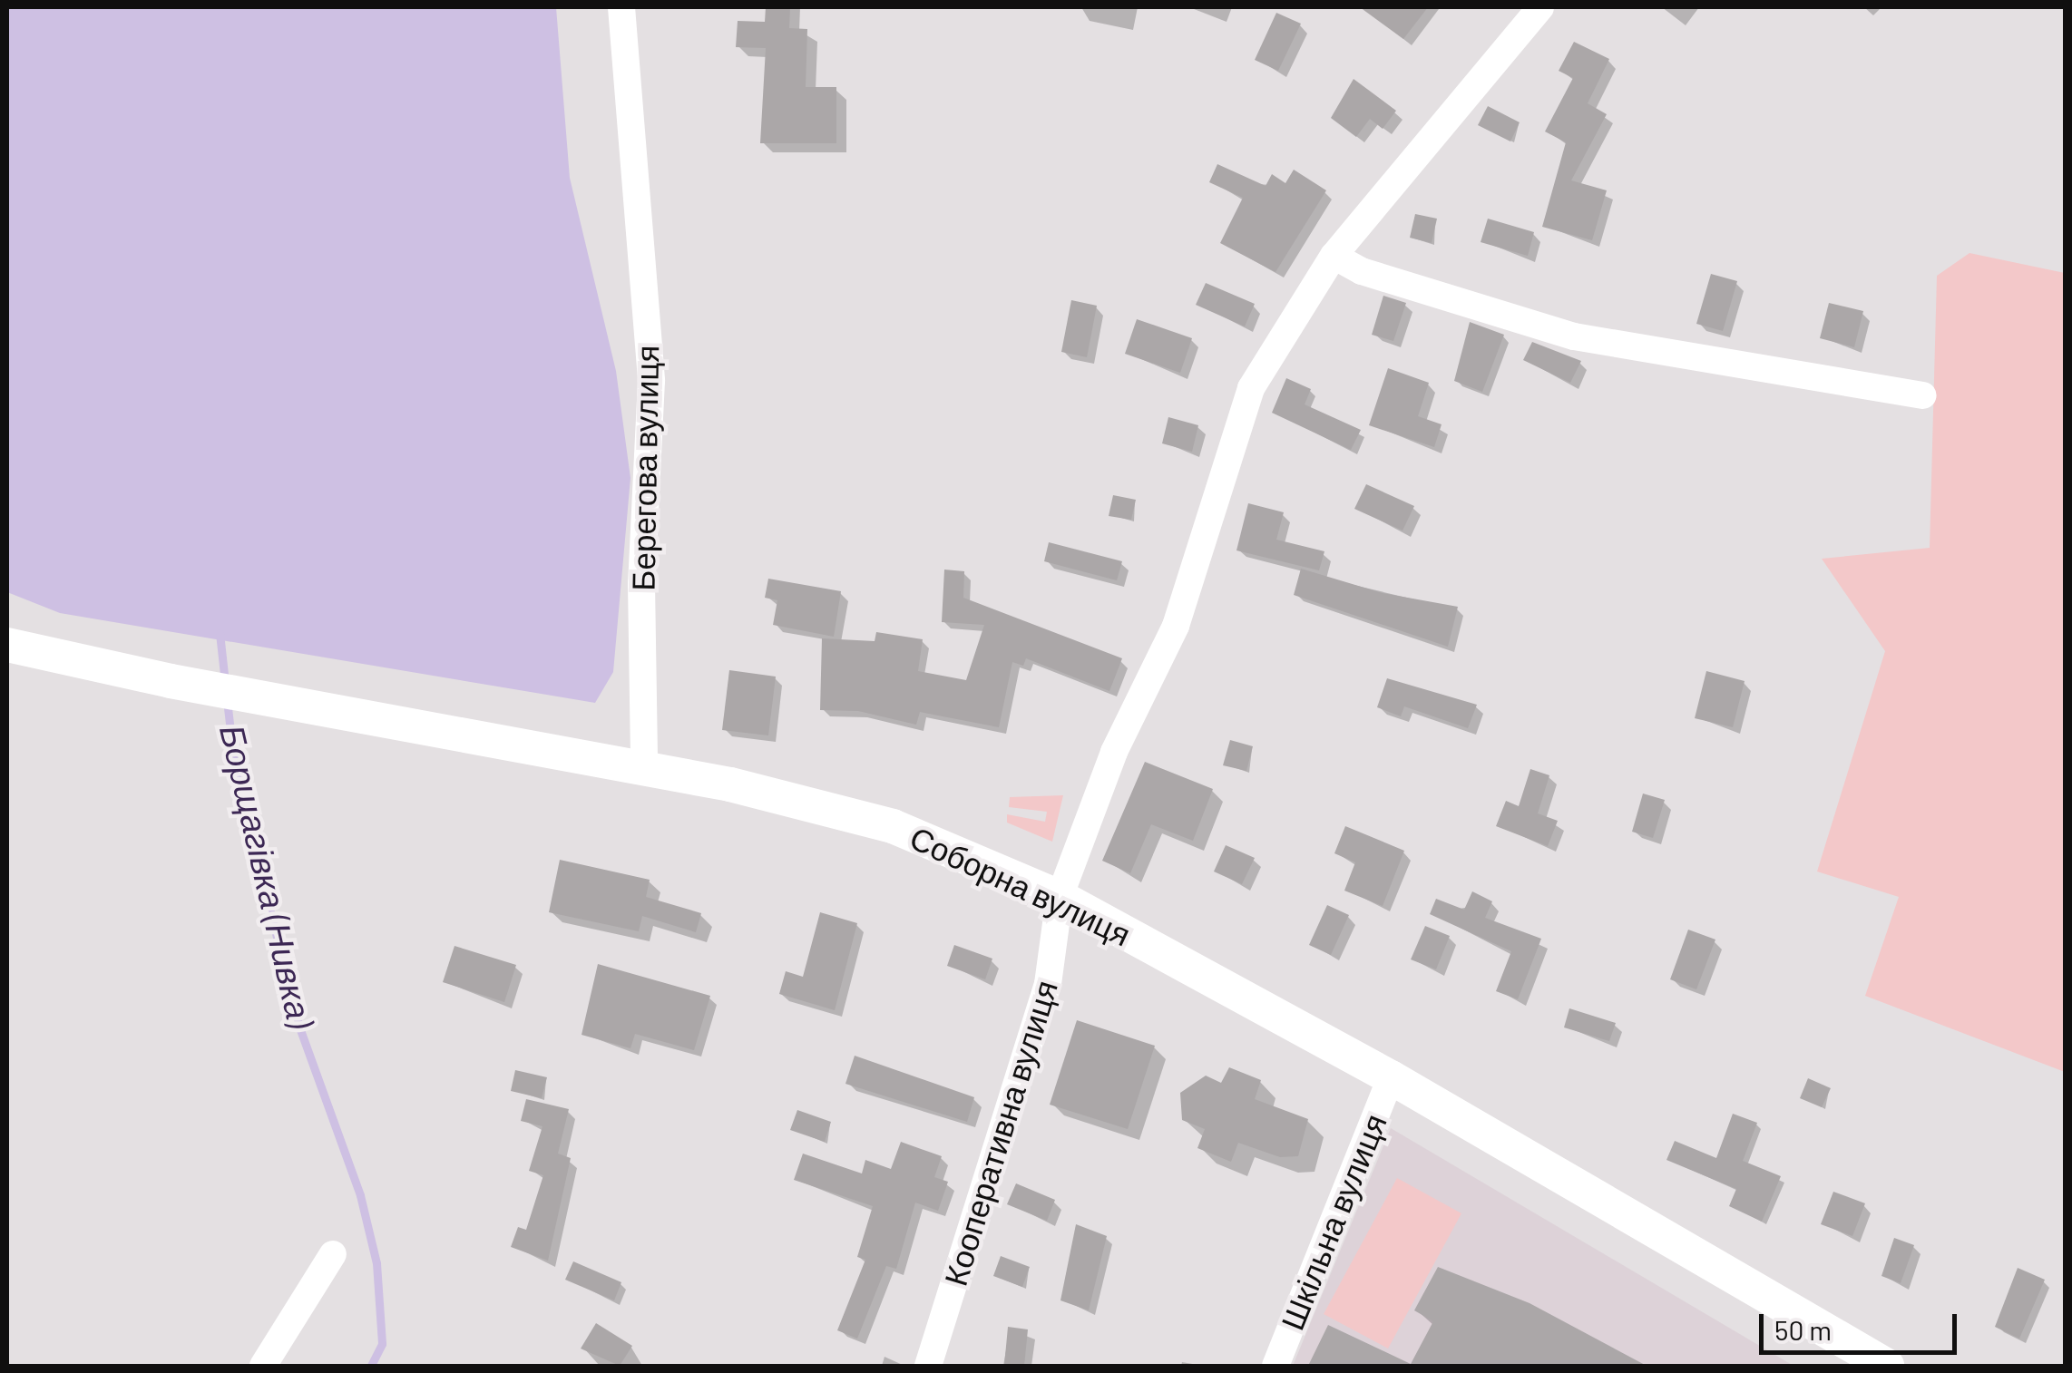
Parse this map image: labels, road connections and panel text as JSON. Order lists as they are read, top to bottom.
{
  "streets": {
    "main road": ["Соборна вулиця"],
    "street": ["Берегова вулиця", "Кооперативна вулиця", "Шкільна вулиця"]
  },
  "crossings": [
    ["Берегова вулиця", "Соборна вулиця"],
    ["Соборна вулиця", "Кооперативна вулиця"],
    ["Соборна вулиця", "Шкільна вулиця"]
  ],
  "water": ["Борщагівка (Нивка)"],
  "scale_bar": "50 m"
}
